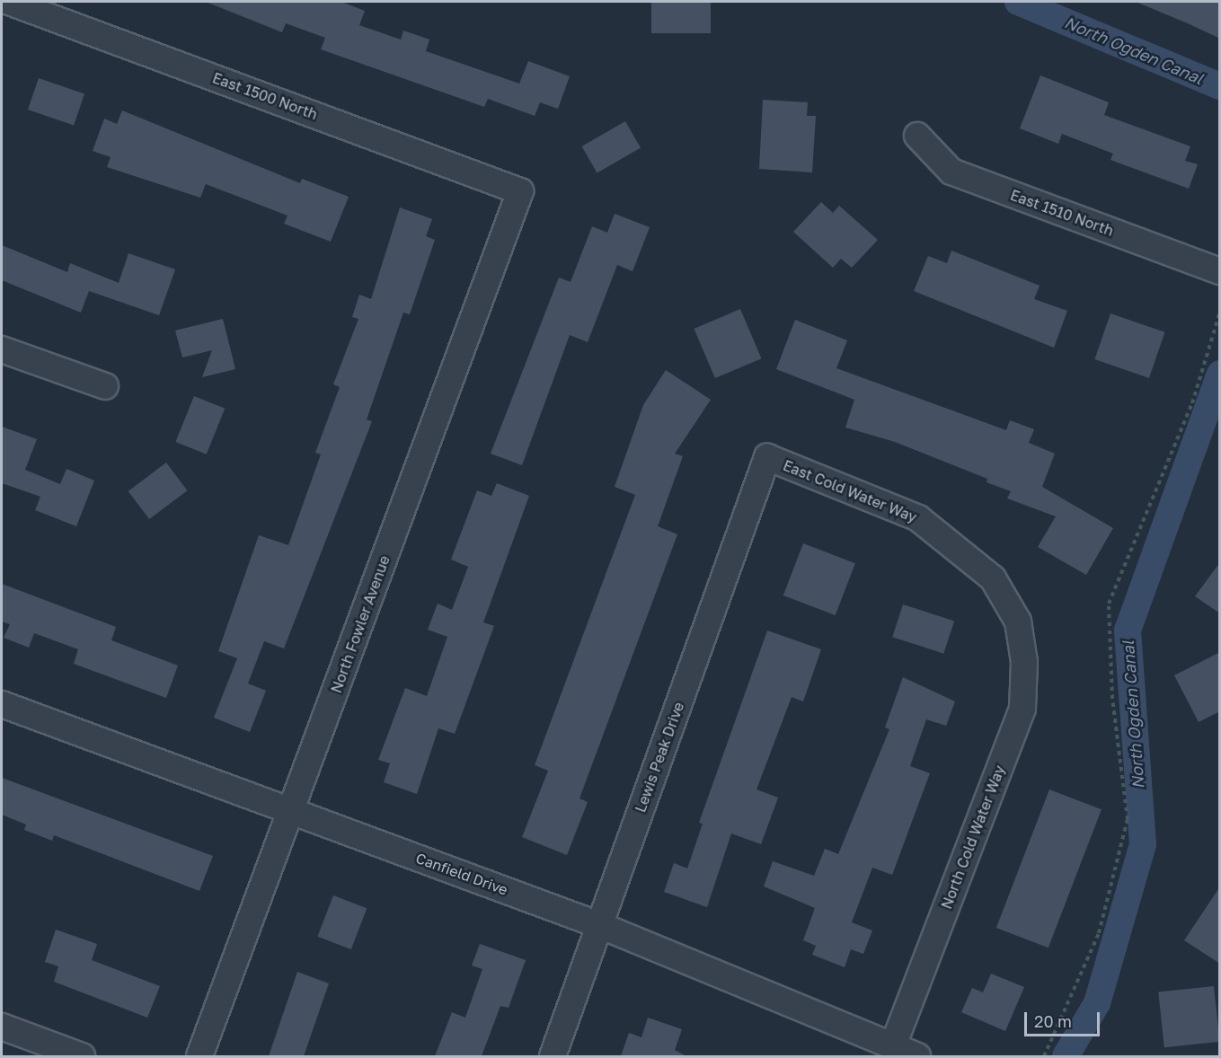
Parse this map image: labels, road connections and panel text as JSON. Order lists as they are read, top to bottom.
{
  "streets": {
    "street": [
      "East 1500 North",
      "East 1510 North",
      "East Cold Water Way",
      "North Fowler Avenue",
      "Lewis Peak Drive",
      "North Cold Water Way",
      "Canfield Drive"
    ]
  },
  "crossings": [
    ["East 1500 North", "North Fowler Avenue"],
    ["East Cold Water Way", "Lewis Peak Drive"],
    ["East Cold Water Way", "North Cold Water Way"],
    ["North Fowler Avenue", "Canfield Drive"],
    ["Lewis Peak Drive", "Canfield Drive"],
    ["North Cold Water Way", "Canfield Drive"]
  ],
  "water": ["North Ogden Canal"],
  "scale_bar": "20 m"
}
